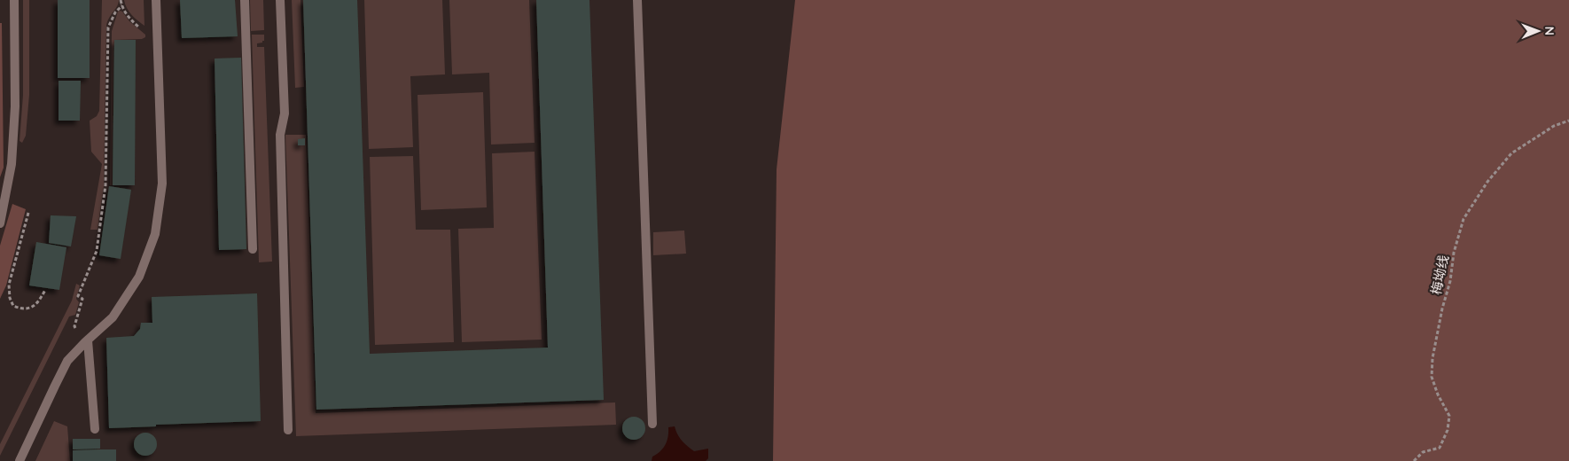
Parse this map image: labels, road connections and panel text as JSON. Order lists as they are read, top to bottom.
{
  "streets": {
    "path": ["梅坳线"]
  },
  "north": "right"
}
